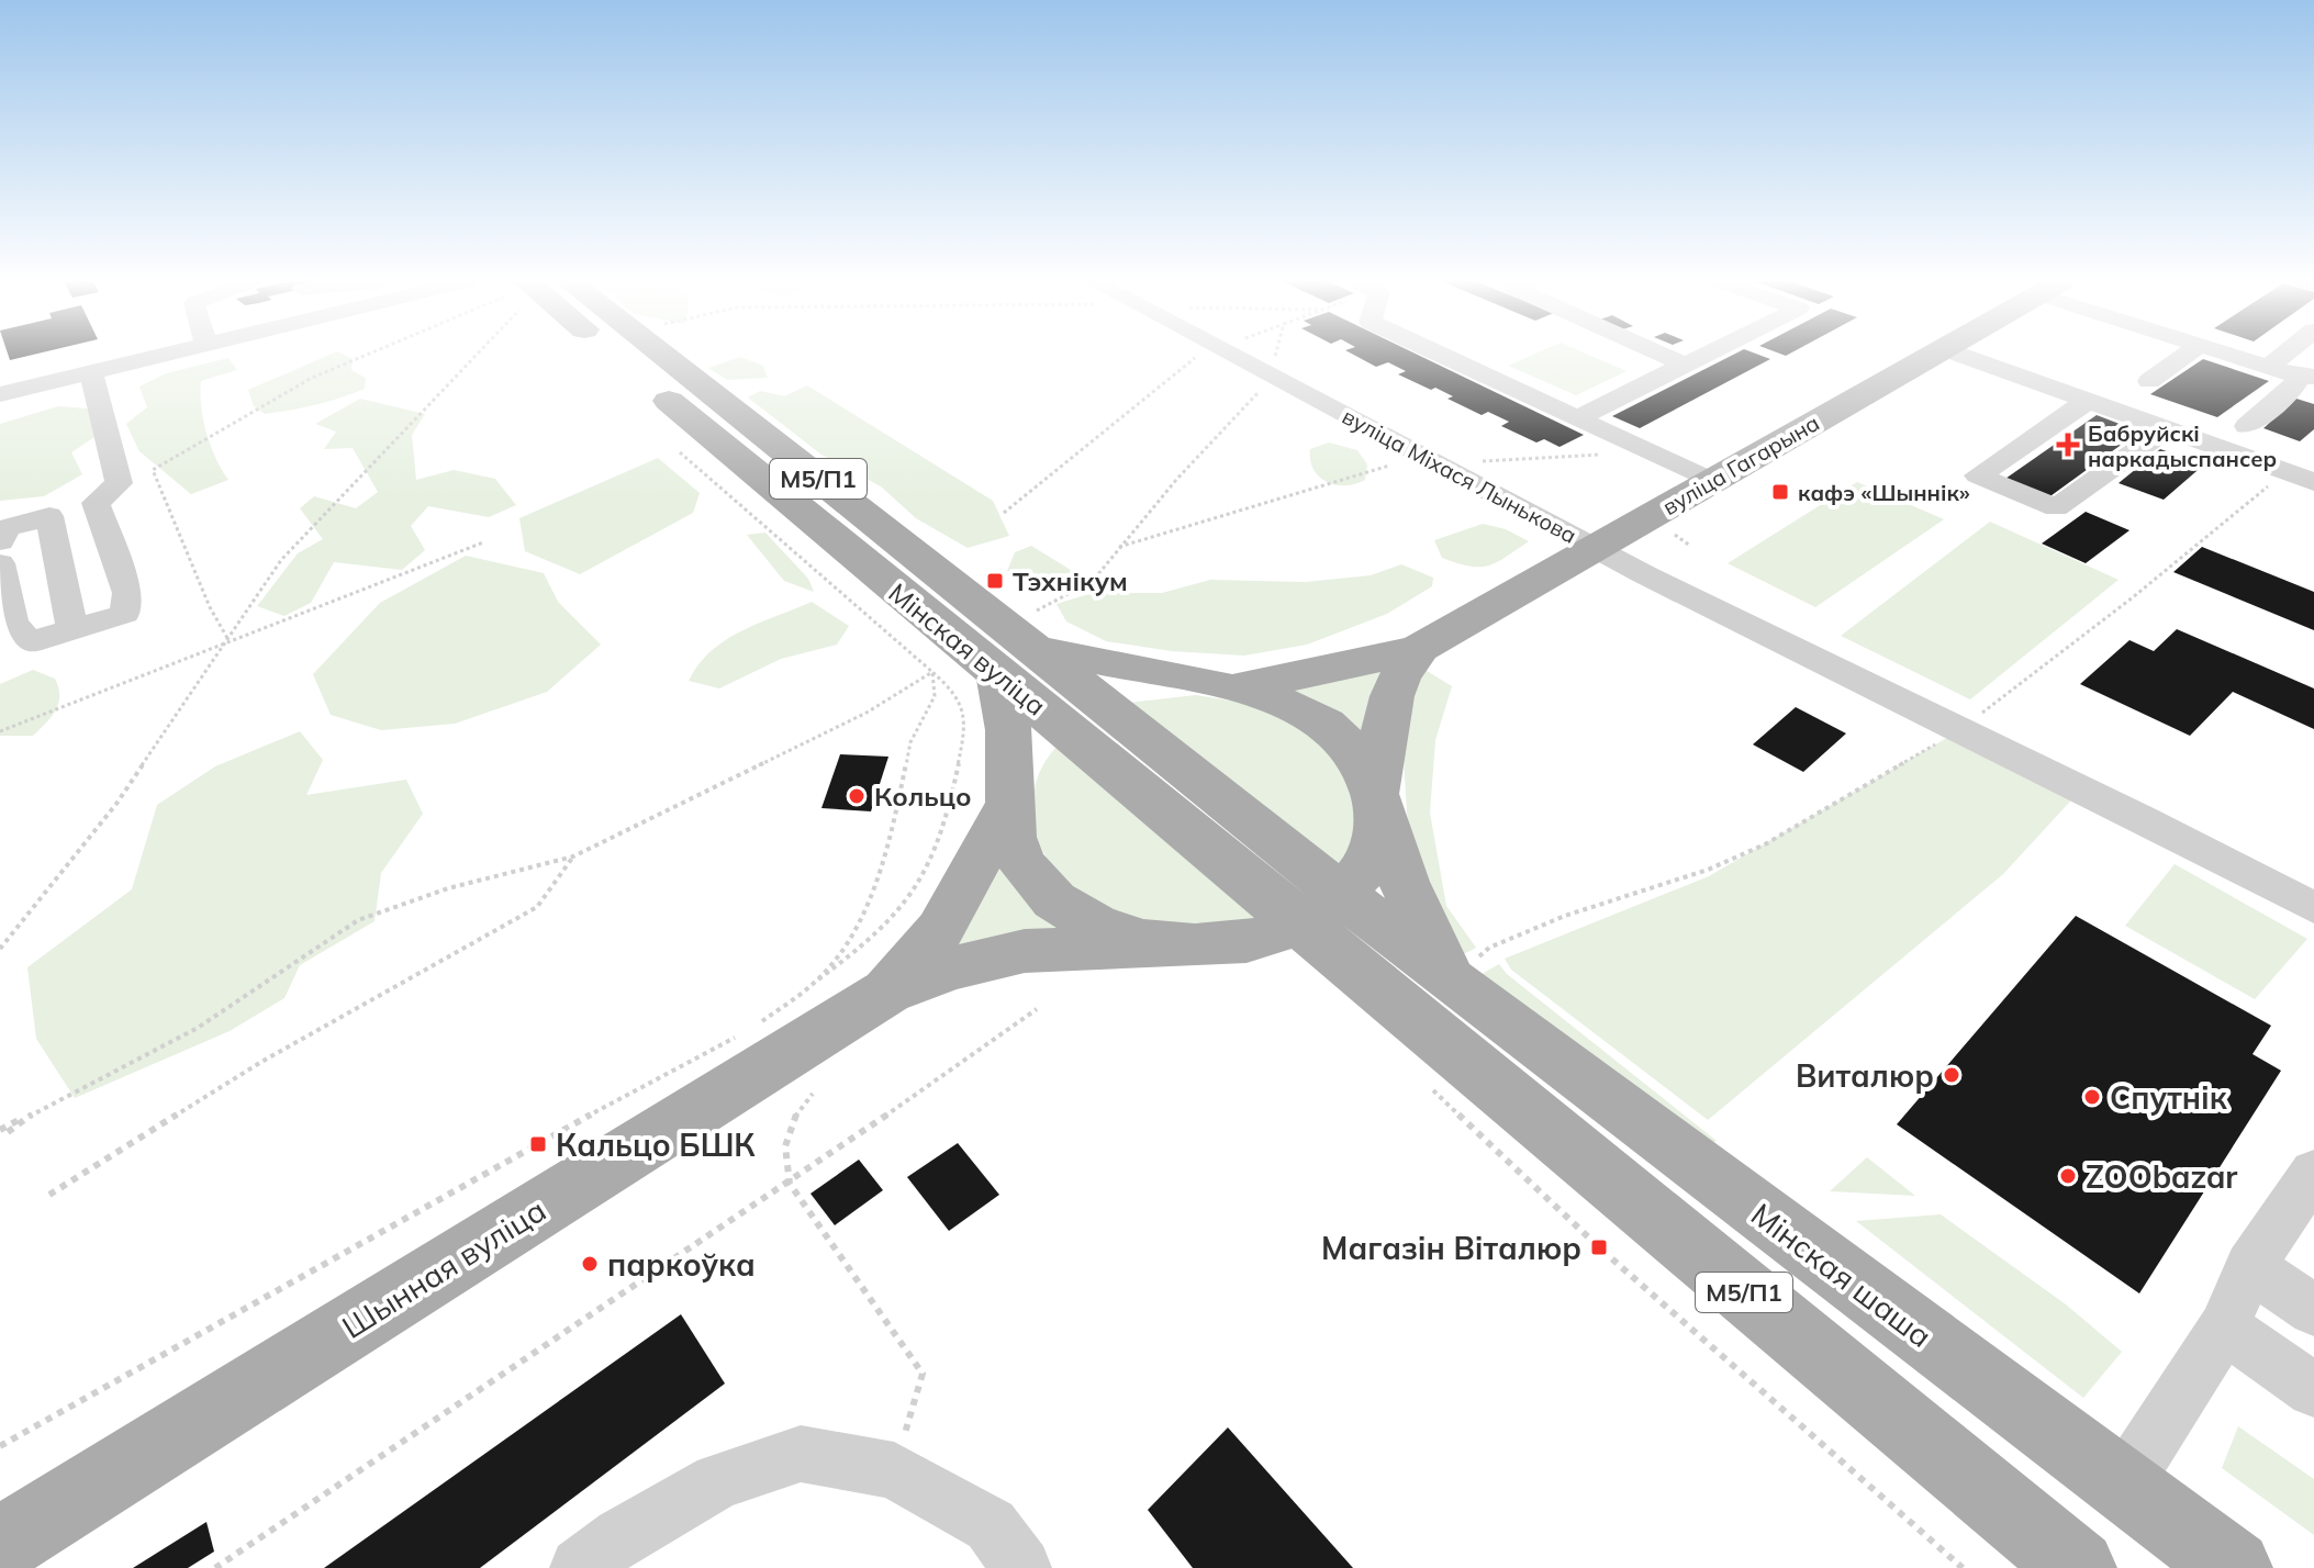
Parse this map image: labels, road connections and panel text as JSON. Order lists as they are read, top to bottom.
{
  "streets": {
    "main road": [
      "вуліца Гагарына",
      "М5/П1",
      "Мінская вуліца",
      "Шынная вуліца",
      "Мінская шаша"
    ],
    "street": ["вуліца Міхася Лынькова"]
  },
  "crossings": [
    ["вуліца Гагарына", "вуліца Міхася Лынькова"],
    ["вуліца Гагарына", "Мінская вуліца"],
    ["вуліца Гагарына", "Шынная вуліца"],
    ["М5/П1", "Мінская вуліца"],
    ["М5/П1", "Мінская шаша"],
    ["Мінская вуліца", "Шынная вуліца"],
    ["Мінская вуліца", "Мінская шаша"]
  ],
  "places": {
    "health": ["Бабруйскі наркадыспансер"],
    "transit": [
      "кафэ «Шыннік»",
      "Тэхнікум",
      "Кальцо БШК",
      "Магазін Віталюр"
    ],
    "other": [
      "Кольцо",
      "Виталюр",
      "Спутнік",
      "ZOObazar",
      "паркоўка"
    ]
  }
}
